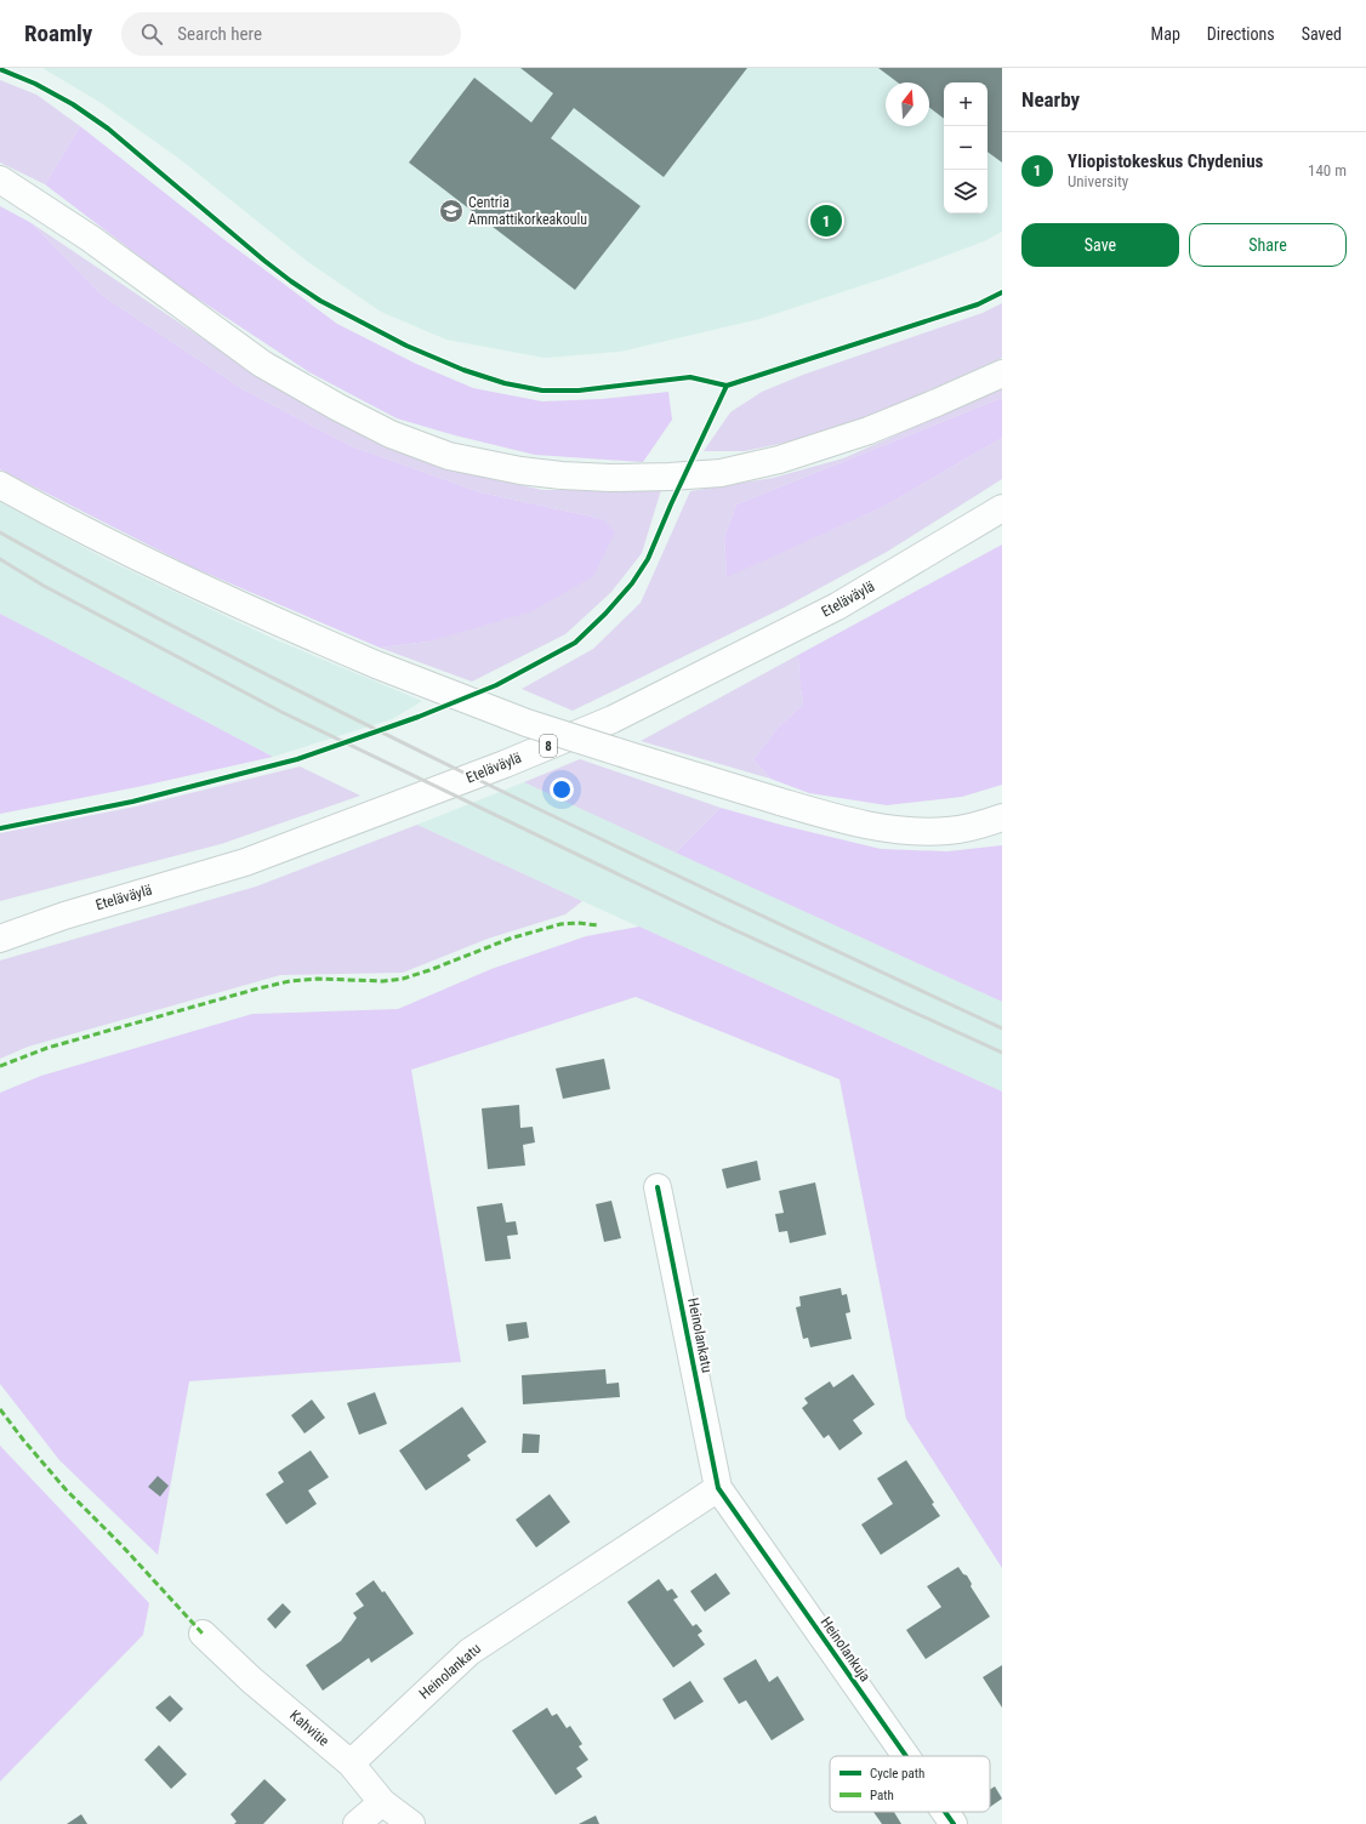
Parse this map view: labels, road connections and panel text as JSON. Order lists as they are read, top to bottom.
{
  "streets": {
    "main road": [
      "Eteläväylä",
      "8",
      "Heinolankatu",
      "Heinolankuja",
      "Kahvitie"
    ]
  },
  "crossings": [
    ["Heinolankatu", "Heinolankuja"],
    ["Heinolankatu", "Kahvitie"]
  ],
  "places": {
    "school or university": ["Centria Ammattikorkeakoulu"]
  },
  "legend": ["Cycle path", "Path"],
  "north": "top",
  "page": {
    "header": "Roamly",
    "search": "Search here",
    "nav": ["Map", "Directions", "Saved"],
    "heading": "Nearby",
    "map_buttons": ["+", "−"],
    "list": [
      {
        "mark": "1",
        "name": "Yliopistokeskus Chydenius",
        "note": "University",
        "value": "140 m"
      }
    ],
    "pins": "1",
    "buttons": ["Save", "Share"]
  }
}
